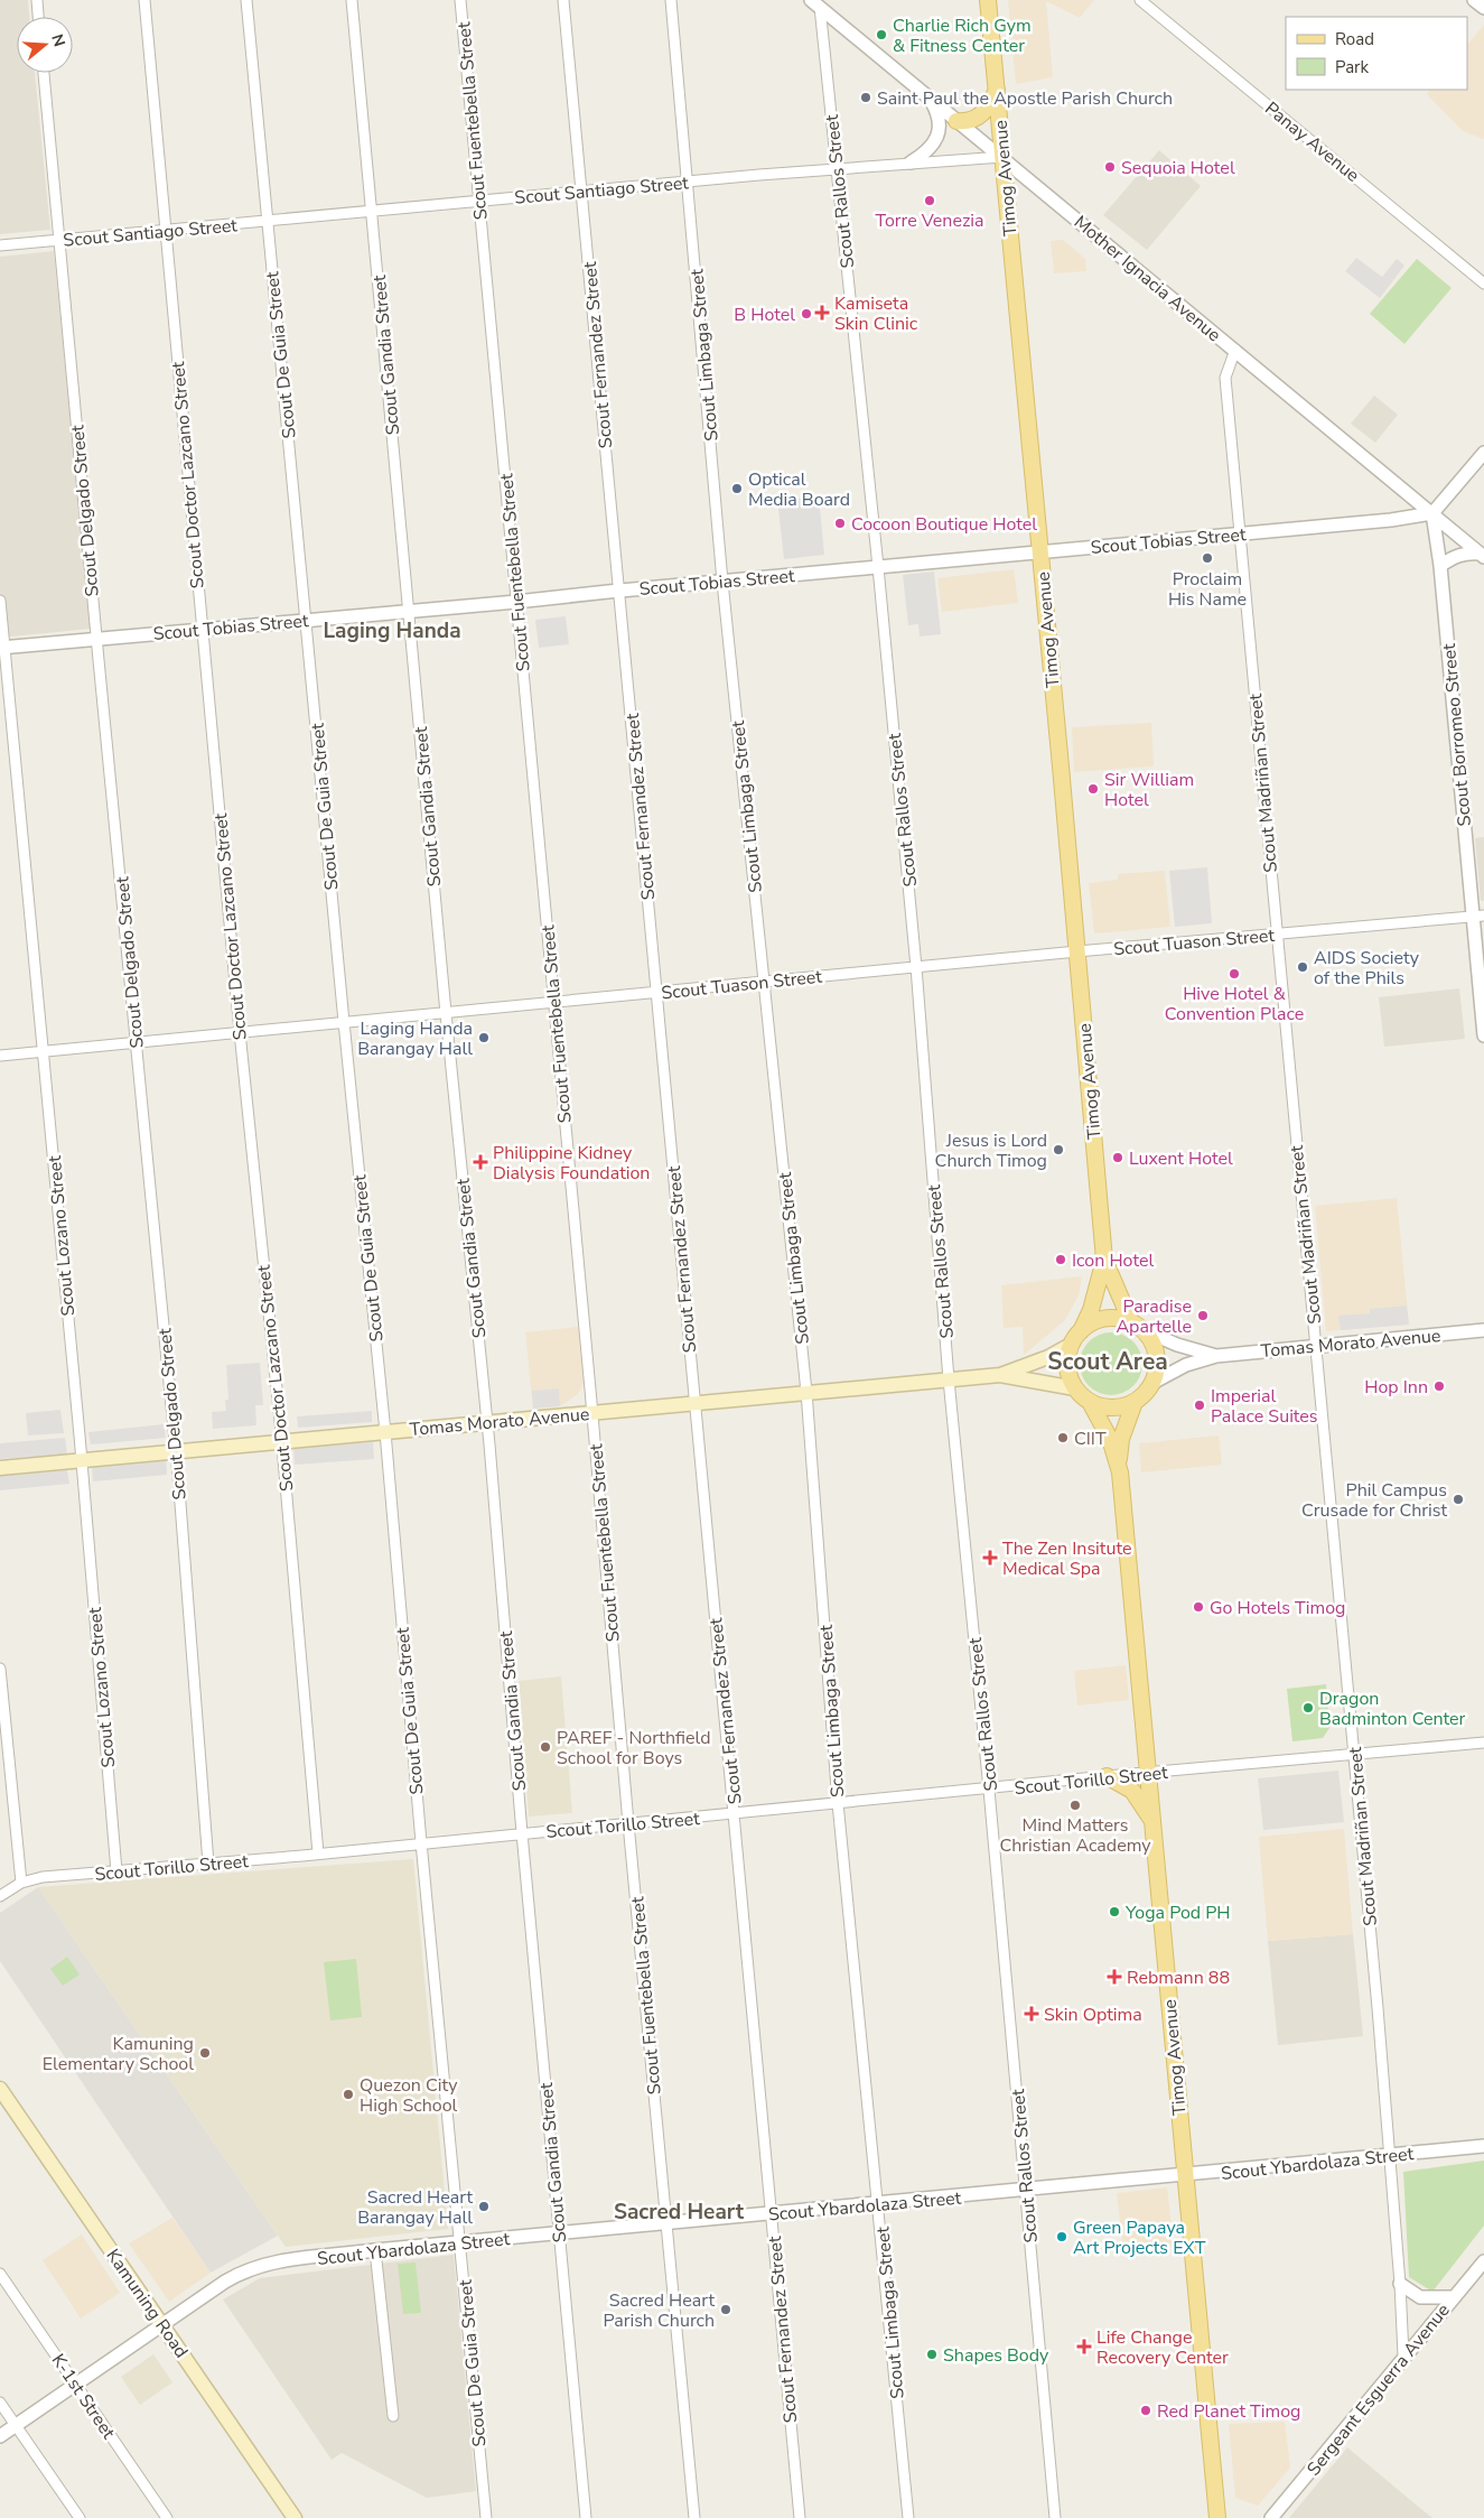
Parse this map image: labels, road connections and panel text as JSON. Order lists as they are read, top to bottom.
{
  "streets": {
    "main road": ["Timog Avenue", "Tomas Morato Avenue", "Kamuning Road"],
    "street": [
      "Scout Fuentebella Street",
      "Panay Avenue",
      "Scout Santiago Street",
      "Scout Rallos Street",
      "Mother Ignacia Avenue",
      "Scout De Guia Street",
      "Scout Gandia Street",
      "Scout Fernandez Street",
      "Scout Limbaga Street",
      "Scout Doctor Lazcano Street",
      "Scout Delgado Street",
      "Scout Tobias Street",
      "Scout Borromeo Street",
      "Scout Madriñan Street",
      "Scout Tuason Street",
      "Scout Lozano Street",
      "Scout Torillo Street",
      "Scout Ybardolaza Street",
      "Sergeant Esguerra Avenue",
      "K-1st Street"
    ]
  },
  "crossings": [
    ["Scout Fuentebella Street", "Scout Santiago Street"],
    ["Scout Fuentebella Street", "Scout Tobias Street"],
    ["Scout Fuentebella Street", "Scout Tuason Street"],
    ["Scout Fuentebella Street", "Tomas Morato Avenue"],
    ["Scout Fuentebella Street", "Scout Torillo Street"],
    ["Scout Fuentebella Street", "Scout Ybardolaza Street"],
    ["Timog Avenue", "Scout Santiago Street"],
    ["Timog Avenue", "Mother Ignacia Avenue"],
    ["Timog Avenue", "Scout Tobias Street"],
    ["Timog Avenue", "Scout Tuason Street"],
    ["Timog Avenue", "Tomas Morato Avenue"],
    ["Timog Avenue", "Scout Torillo Street"],
    ["Timog Avenue", "Scout Ybardolaza Street"],
    ["Scout Santiago Street", "Scout Rallos Street"],
    ["Scout Santiago Street", "Mother Ignacia Avenue"],
    ["Scout Santiago Street", "Scout De Guia Street"],
    ["Scout Santiago Street", "Scout Gandia Street"],
    ["Scout Santiago Street", "Scout Fernandez Street"],
    ["Scout Santiago Street", "Scout Limbaga Street"],
    ["Scout Santiago Street", "Scout Doctor Lazcano Street"],
    ["Scout Santiago Street", "Scout Delgado Street"],
    ["Scout Rallos Street", "Mother Ignacia Avenue"],
    ["Scout Rallos Street", "Scout Tobias Street"],
    ["Scout Rallos Street", "Scout Tuason Street"],
    ["Scout Rallos Street", "Tomas Morato Avenue"],
    ["Scout Rallos Street", "Scout Torillo Street"],
    ["Scout Rallos Street", "Scout Ybardolaza Street"],
    ["Mother Ignacia Avenue", "Scout Tobias Street"],
    ["Mother Ignacia Avenue", "Scout Borromeo Street"],
    ["Mother Ignacia Avenue", "Scout Madriñan Street"],
    ["Scout De Guia Street", "Scout Tobias Street"],
    ["Scout De Guia Street", "Scout Tuason Street"],
    ["Scout De Guia Street", "Tomas Morato Avenue"],
    ["Scout De Guia Street", "Scout Torillo Street"],
    ["Scout De Guia Street", "Scout Ybardolaza Street"],
    ["Scout Gandia Street", "Scout Tobias Street"],
    ["Scout Gandia Street", "Scout Tuason Street"],
    ["Scout Gandia Street", "Tomas Morato Avenue"],
    ["Scout Gandia Street", "Scout Torillo Street"],
    ["Scout Gandia Street", "Scout Ybardolaza Street"],
    ["Scout Fernandez Street", "Scout Tobias Street"],
    ["Scout Fernandez Street", "Scout Tuason Street"],
    ["Scout Fernandez Street", "Tomas Morato Avenue"],
    ["Scout Fernandez Street", "Scout Torillo Street"],
    ["Scout Fernandez Street", "Scout Ybardolaza Street"],
    ["Scout Limbaga Street", "Scout Tobias Street"],
    ["Scout Limbaga Street", "Scout Tuason Street"],
    ["Scout Limbaga Street", "Tomas Morato Avenue"],
    ["Scout Limbaga Street", "Scout Torillo Street"],
    ["Scout Limbaga Street", "Scout Ybardolaza Street"],
    ["Scout Doctor Lazcano Street", "Scout Tobias Street"],
    ["Scout Doctor Lazcano Street", "Scout Tuason Street"],
    ["Scout Doctor Lazcano Street", "Tomas Morato Avenue"],
    ["Scout Doctor Lazcano Street", "Scout Torillo Street"],
    ["Scout Delgado Street", "Scout Tobias Street"],
    ["Scout Delgado Street", "Scout Tuason Street"],
    ["Scout Delgado Street", "Tomas Morato Avenue"],
    ["Scout Delgado Street", "Scout Torillo Street"],
    ["Scout Tobias Street", "Scout Borromeo Street"],
    ["Scout Tobias Street", "Scout Madriñan Street"],
    ["Scout Tobias Street", "Scout Lozano Street"],
    ["Scout Borromeo Street", "Scout Tuason Street"],
    ["Scout Madriñan Street", "Scout Tuason Street"],
    ["Scout Madriñan Street", "Tomas Morato Avenue"],
    ["Scout Madriñan Street", "Scout Torillo Street"],
    ["Scout Madriñan Street", "Scout Ybardolaza Street"],
    ["Scout Madriñan Street", "Sergeant Esguerra Avenue"],
    ["Scout Tuason Street", "Scout Lozano Street"],
    ["Scout Lozano Street", "Tomas Morato Avenue"],
    ["Scout Lozano Street", "Scout Torillo Street"],
    ["Scout Ybardolaza Street", "Kamuning Road"],
    ["Scout Ybardolaza Street", "K-1st Street"]
  ],
  "districts": ["Laging Handa", "Scout Area", "Sacred Heart"],
  "places": {
    "other": [
      "Charlie Rich Gym & Fitness Center",
      "Saint Paul the Apostle Parish Church",
      "Sequoia Hotel",
      "Torre Venezia",
      "B Hotel",
      "Optical Media Board",
      "Cocoon Boutique Hotel",
      "Proclaim His Name",
      "Sir William Hotel",
      "AIDS Society of the Phils",
      "Hive Hotel & Convention Place",
      "Laging Handa Barangay Hall",
      "Jesus is Lord Church Timog",
      "Luxent Hotel",
      "Icon Hotel",
      "Paradise Apartelle",
      "Hop Inn",
      "Imperial Palace Suites",
      "CIIT",
      "Phil Campus Crusade for Christ",
      "Go Hotels Timog",
      "Dragon Badminton Center",
      "PAREF - Northfield School for Boys",
      "Mind Matters Christian Academy",
      "Yoga Pod PH",
      "Kamuning Elementary School",
      "Quezon City High School",
      "Sacred Heart Barangay Hall",
      "Green Papaya Art Projects EXT",
      "Sacred Heart Parish Church",
      "Shapes Body",
      "Red Planet Timog"
    ],
    "health": [
      "Kamiseta Skin Clinic",
      "Philippine Kidney Dialysis Foundation",
      "The Zen Insitute Medical Spa",
      "Rebmann 88",
      "Skin Optima",
      "Life Change Recovery Center"
    ]
  },
  "legend": ["Road", "Park"],
  "north": "right"
}
